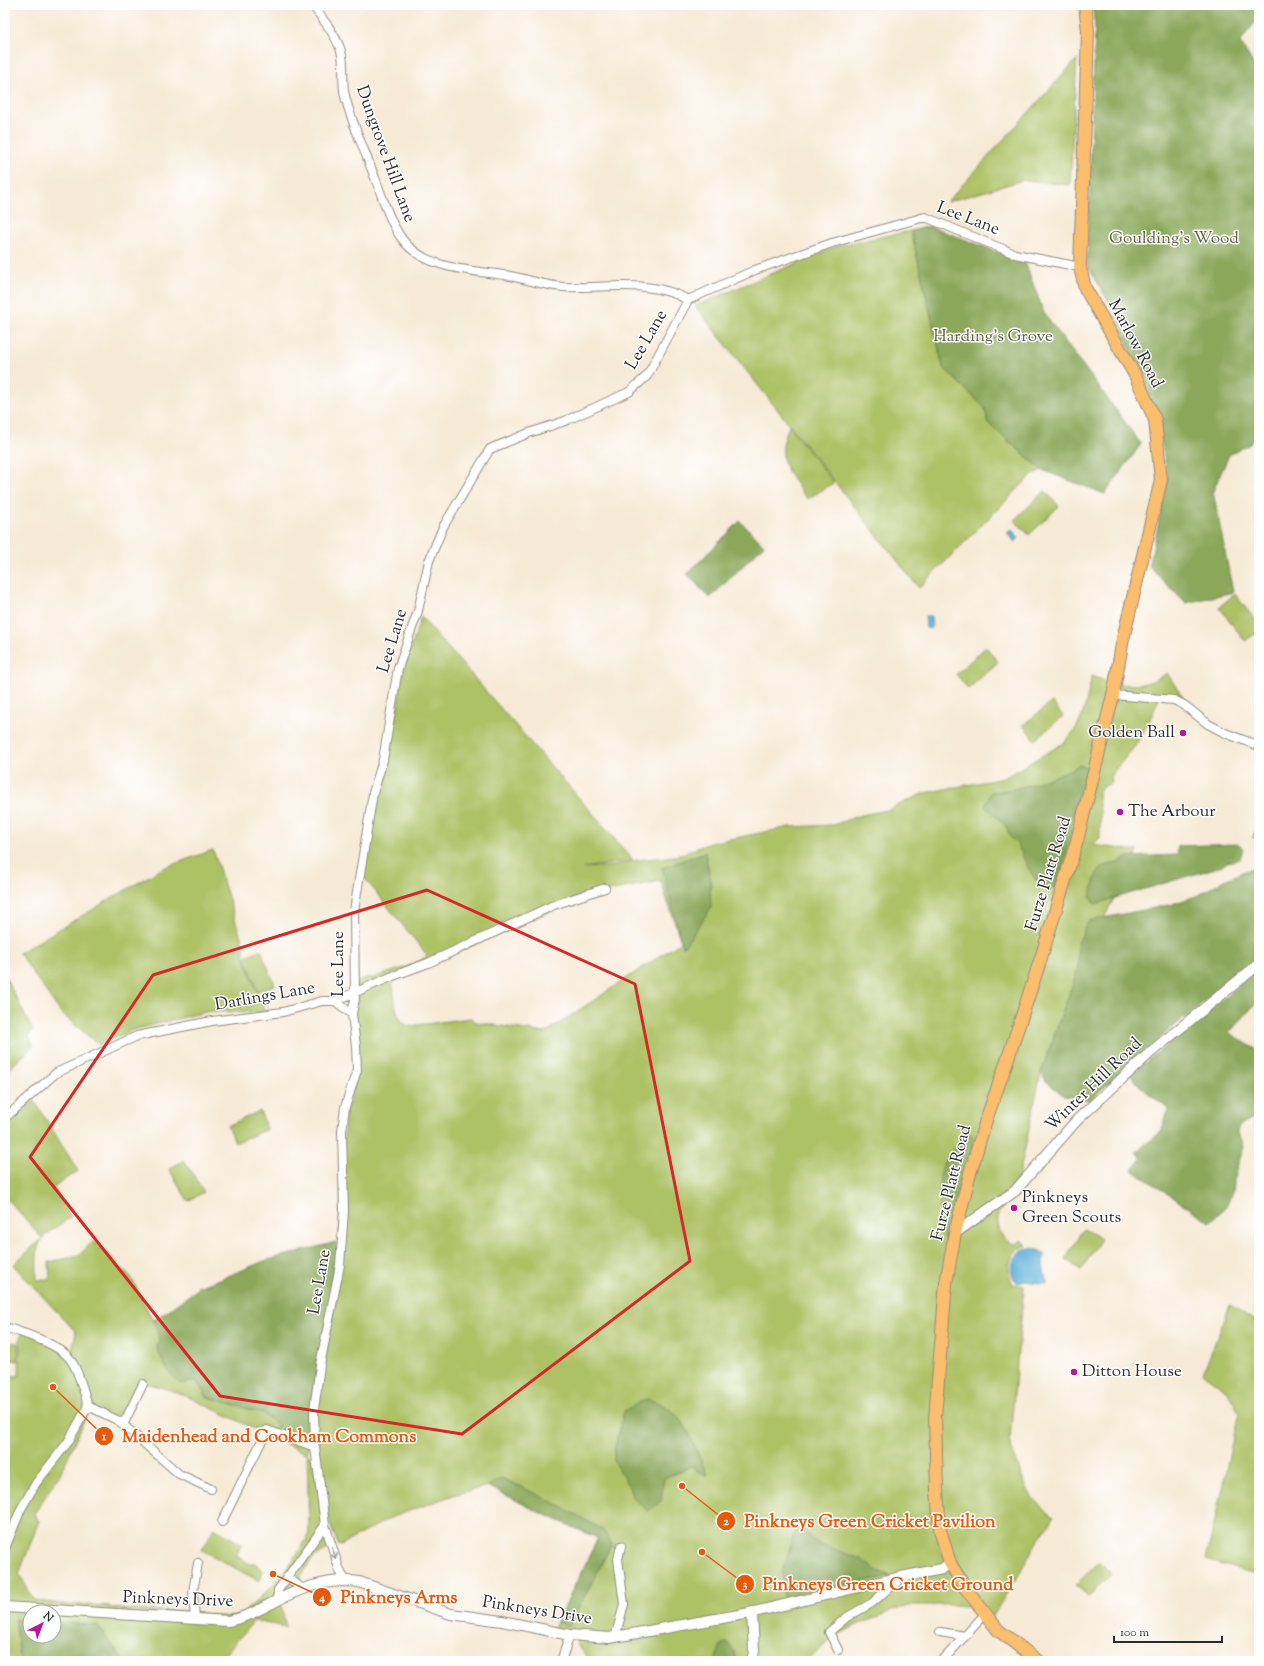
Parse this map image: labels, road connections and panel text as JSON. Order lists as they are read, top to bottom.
{
  "streets": {
    "main road": ["Marlow Road", "Furze Platt Road"],
    "street": [
      "Dungrove Hill Lane",
      "Lee Lane",
      "Darlings Lane",
      "Winter Hill Road",
      "Pinkneys Drive"
    ]
  },
  "crossings": [
    ["Dungrove Hill Lane", "Lee Lane"],
    ["Lee Lane", "Marlow Road"],
    ["Lee Lane", "Darlings Lane"],
    ["Lee Lane", "Pinkneys Drive"],
    ["Marlow Road", "Furze Platt Road"],
    ["Furze Platt Road", "Winter Hill Road"],
    ["Furze Platt Road", "Pinkneys Drive"]
  ],
  "parks": ["Goulding's Wood", "Harding's Grove"],
  "places": [
    "Golden Ball",
    "The Arbour",
    "Pinkneys Green Scouts",
    "Ditton House",
    "Maidenhead and Cookham Commons",
    "Pinkneys Green Cricket Pavilion",
    "Pinkneys Green Cricket Ground",
    "Pinkneys Arms"
  ],
  "scale_bar": "100 m",
  "north": "top right"
}
